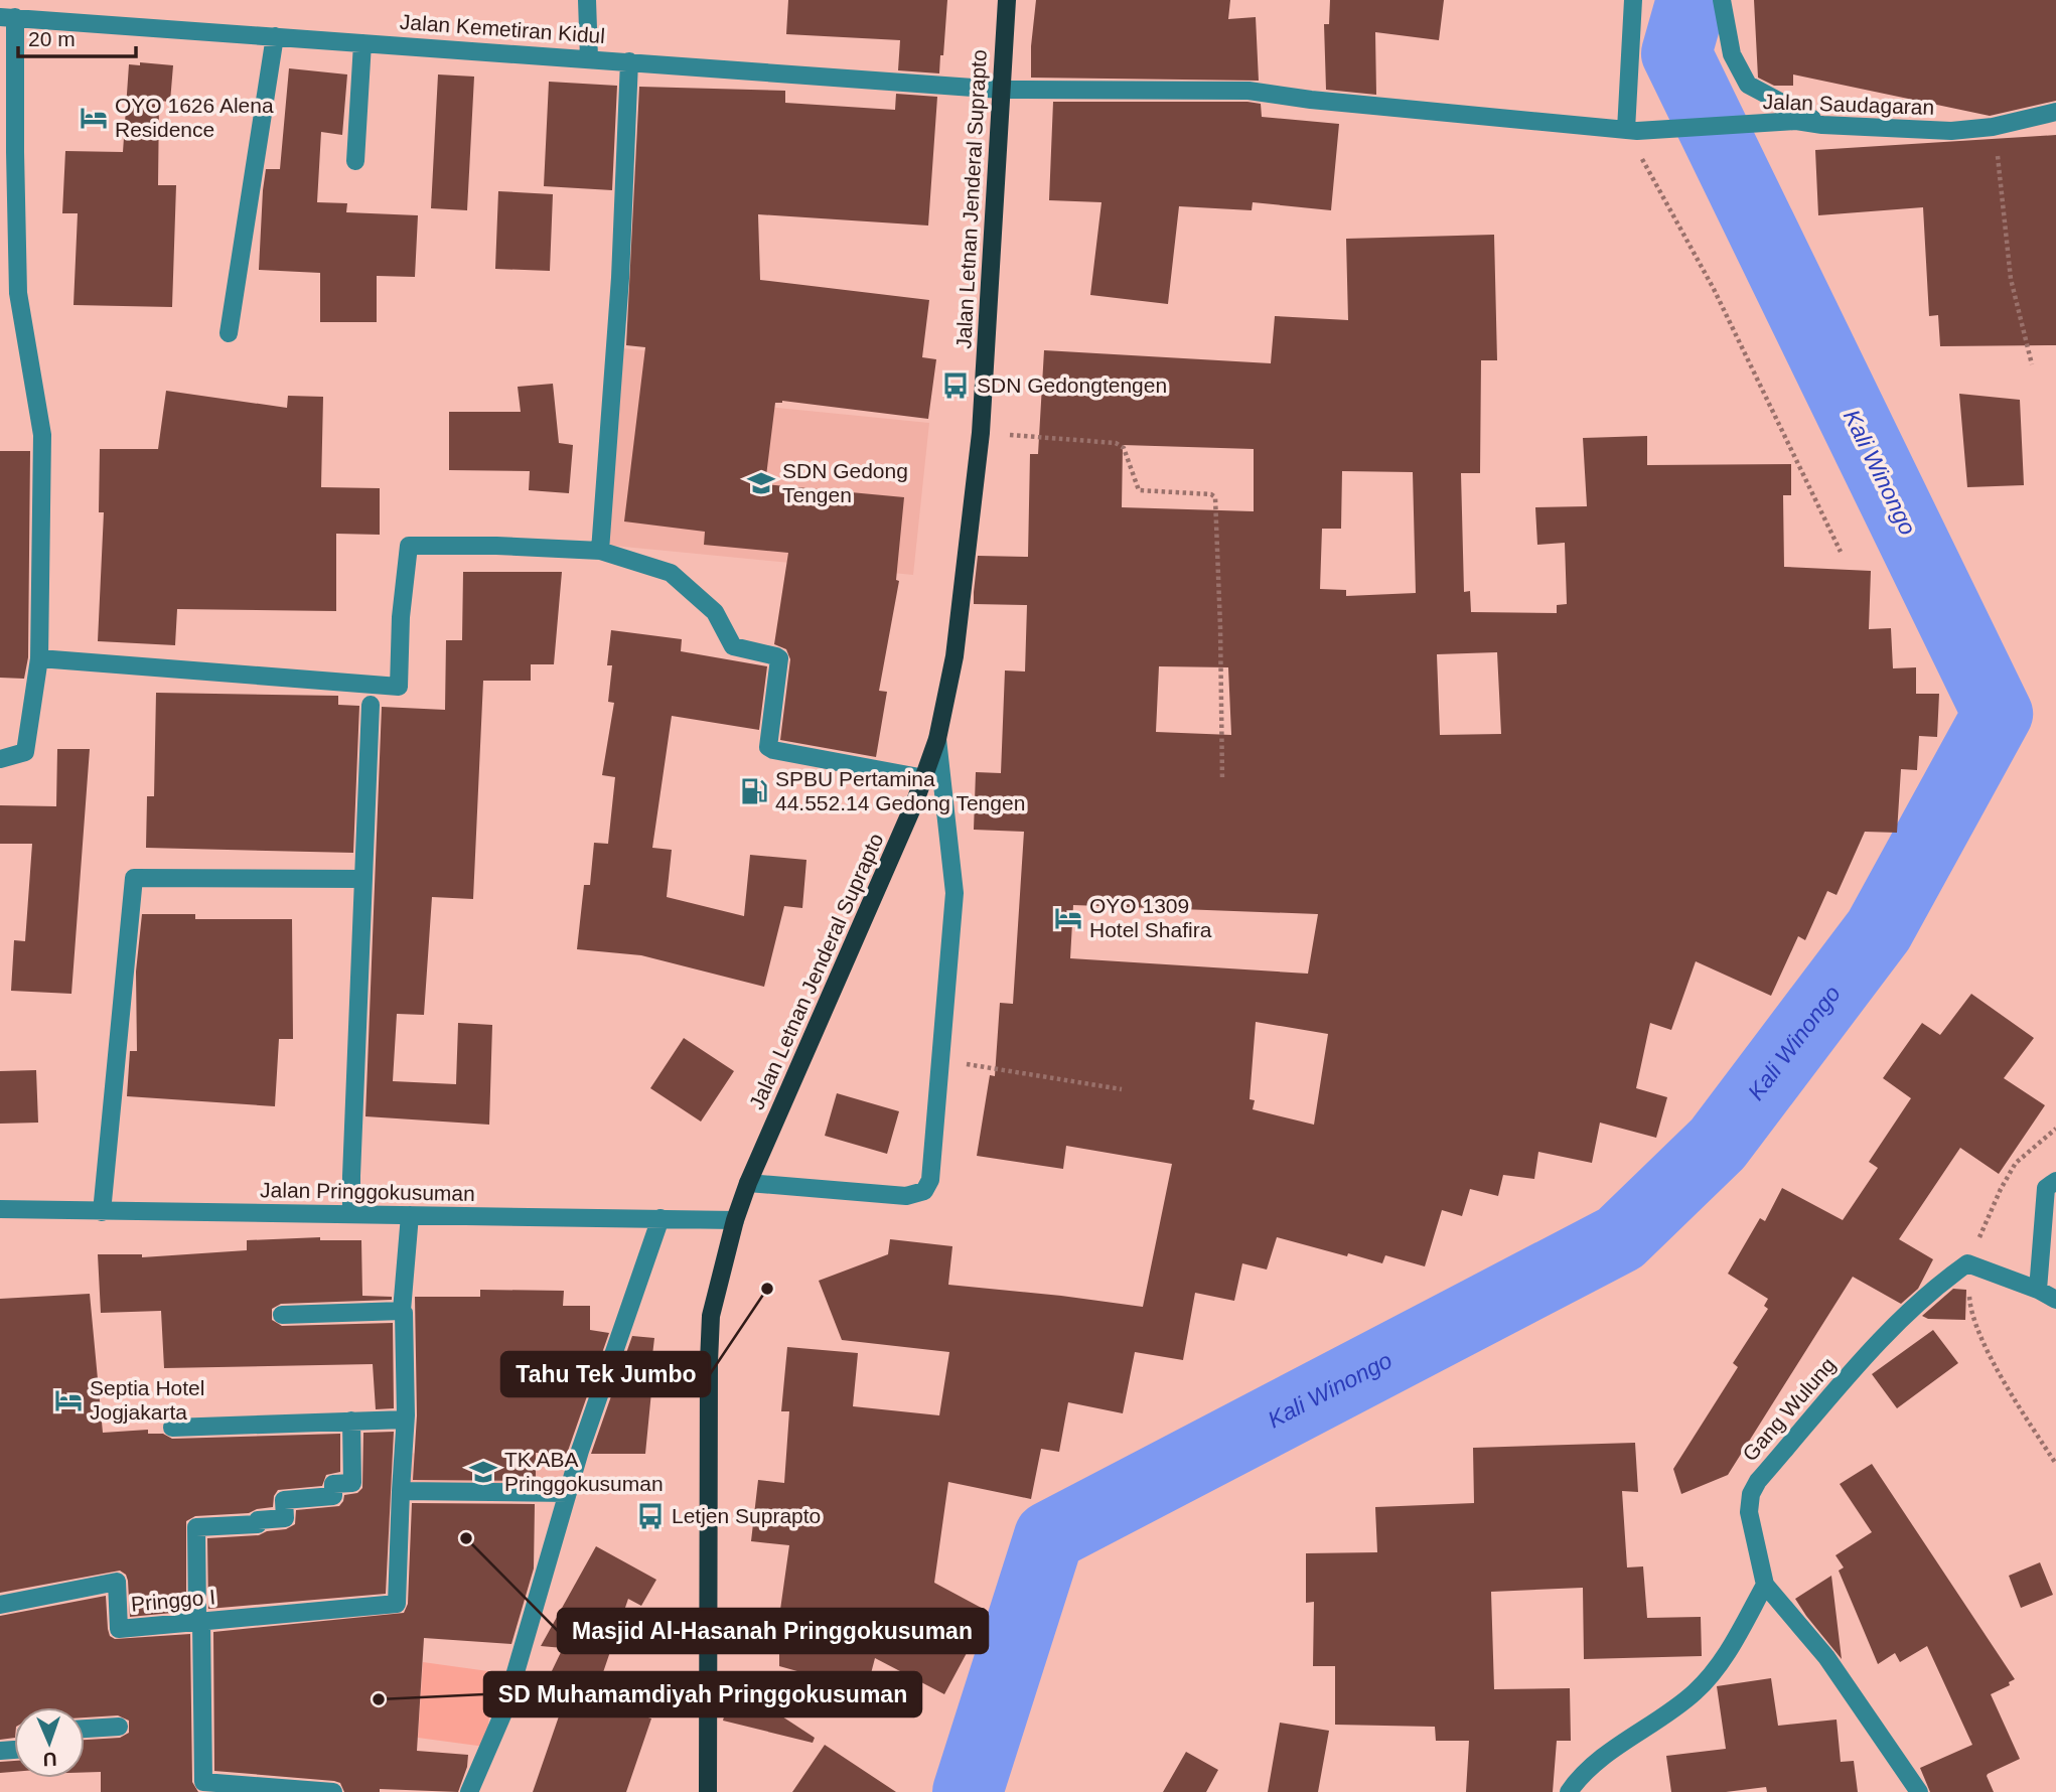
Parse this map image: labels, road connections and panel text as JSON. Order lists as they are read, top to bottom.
{
  "streets": {
    "main road": ["Jalan Letnan Jenderal Suprapto"],
    "street": [
      "Jalan Kemetiran Kidul",
      "Jalan Saudagaran",
      "Jalan Pringgokusuman",
      "Gang Wulung",
      "Pringgo I"
    ]
  },
  "crossings": [
    ["Jalan Kemetiran Kidul", "Jalan Saudagaran"],
    ["Jalan Kemetiran Kidul", "Jalan Letnan Jenderal Suprapto"],
    ["Jalan Letnan Jenderal Suprapto", "Jalan Pringgokusuman"]
  ],
  "water": ["Kali Winongo"],
  "places": {
    "hotel": ["OYO 1626 Alena Residence", "OYO 1309 Hotel Shafira", "Septia Hotel Jogjakarta"],
    "bus stop": ["SDN Gedongtengen", "Letjen Suprapto"],
    "school or university": ["SDN Gedong Tengen", "TK ABA Pringgokusuman"],
    "fuel station": ["SPBU Pertamina 44.552.14 Gedong Tengen"],
    "other": ["Tahu Tek Jumbo", "Masjid Al-Hasanah Pringgokusuman", "SD Muhamamdiyah Pringgokusuman"]
  },
  "scale_bar": "20 m",
  "north": "bottom"
}
